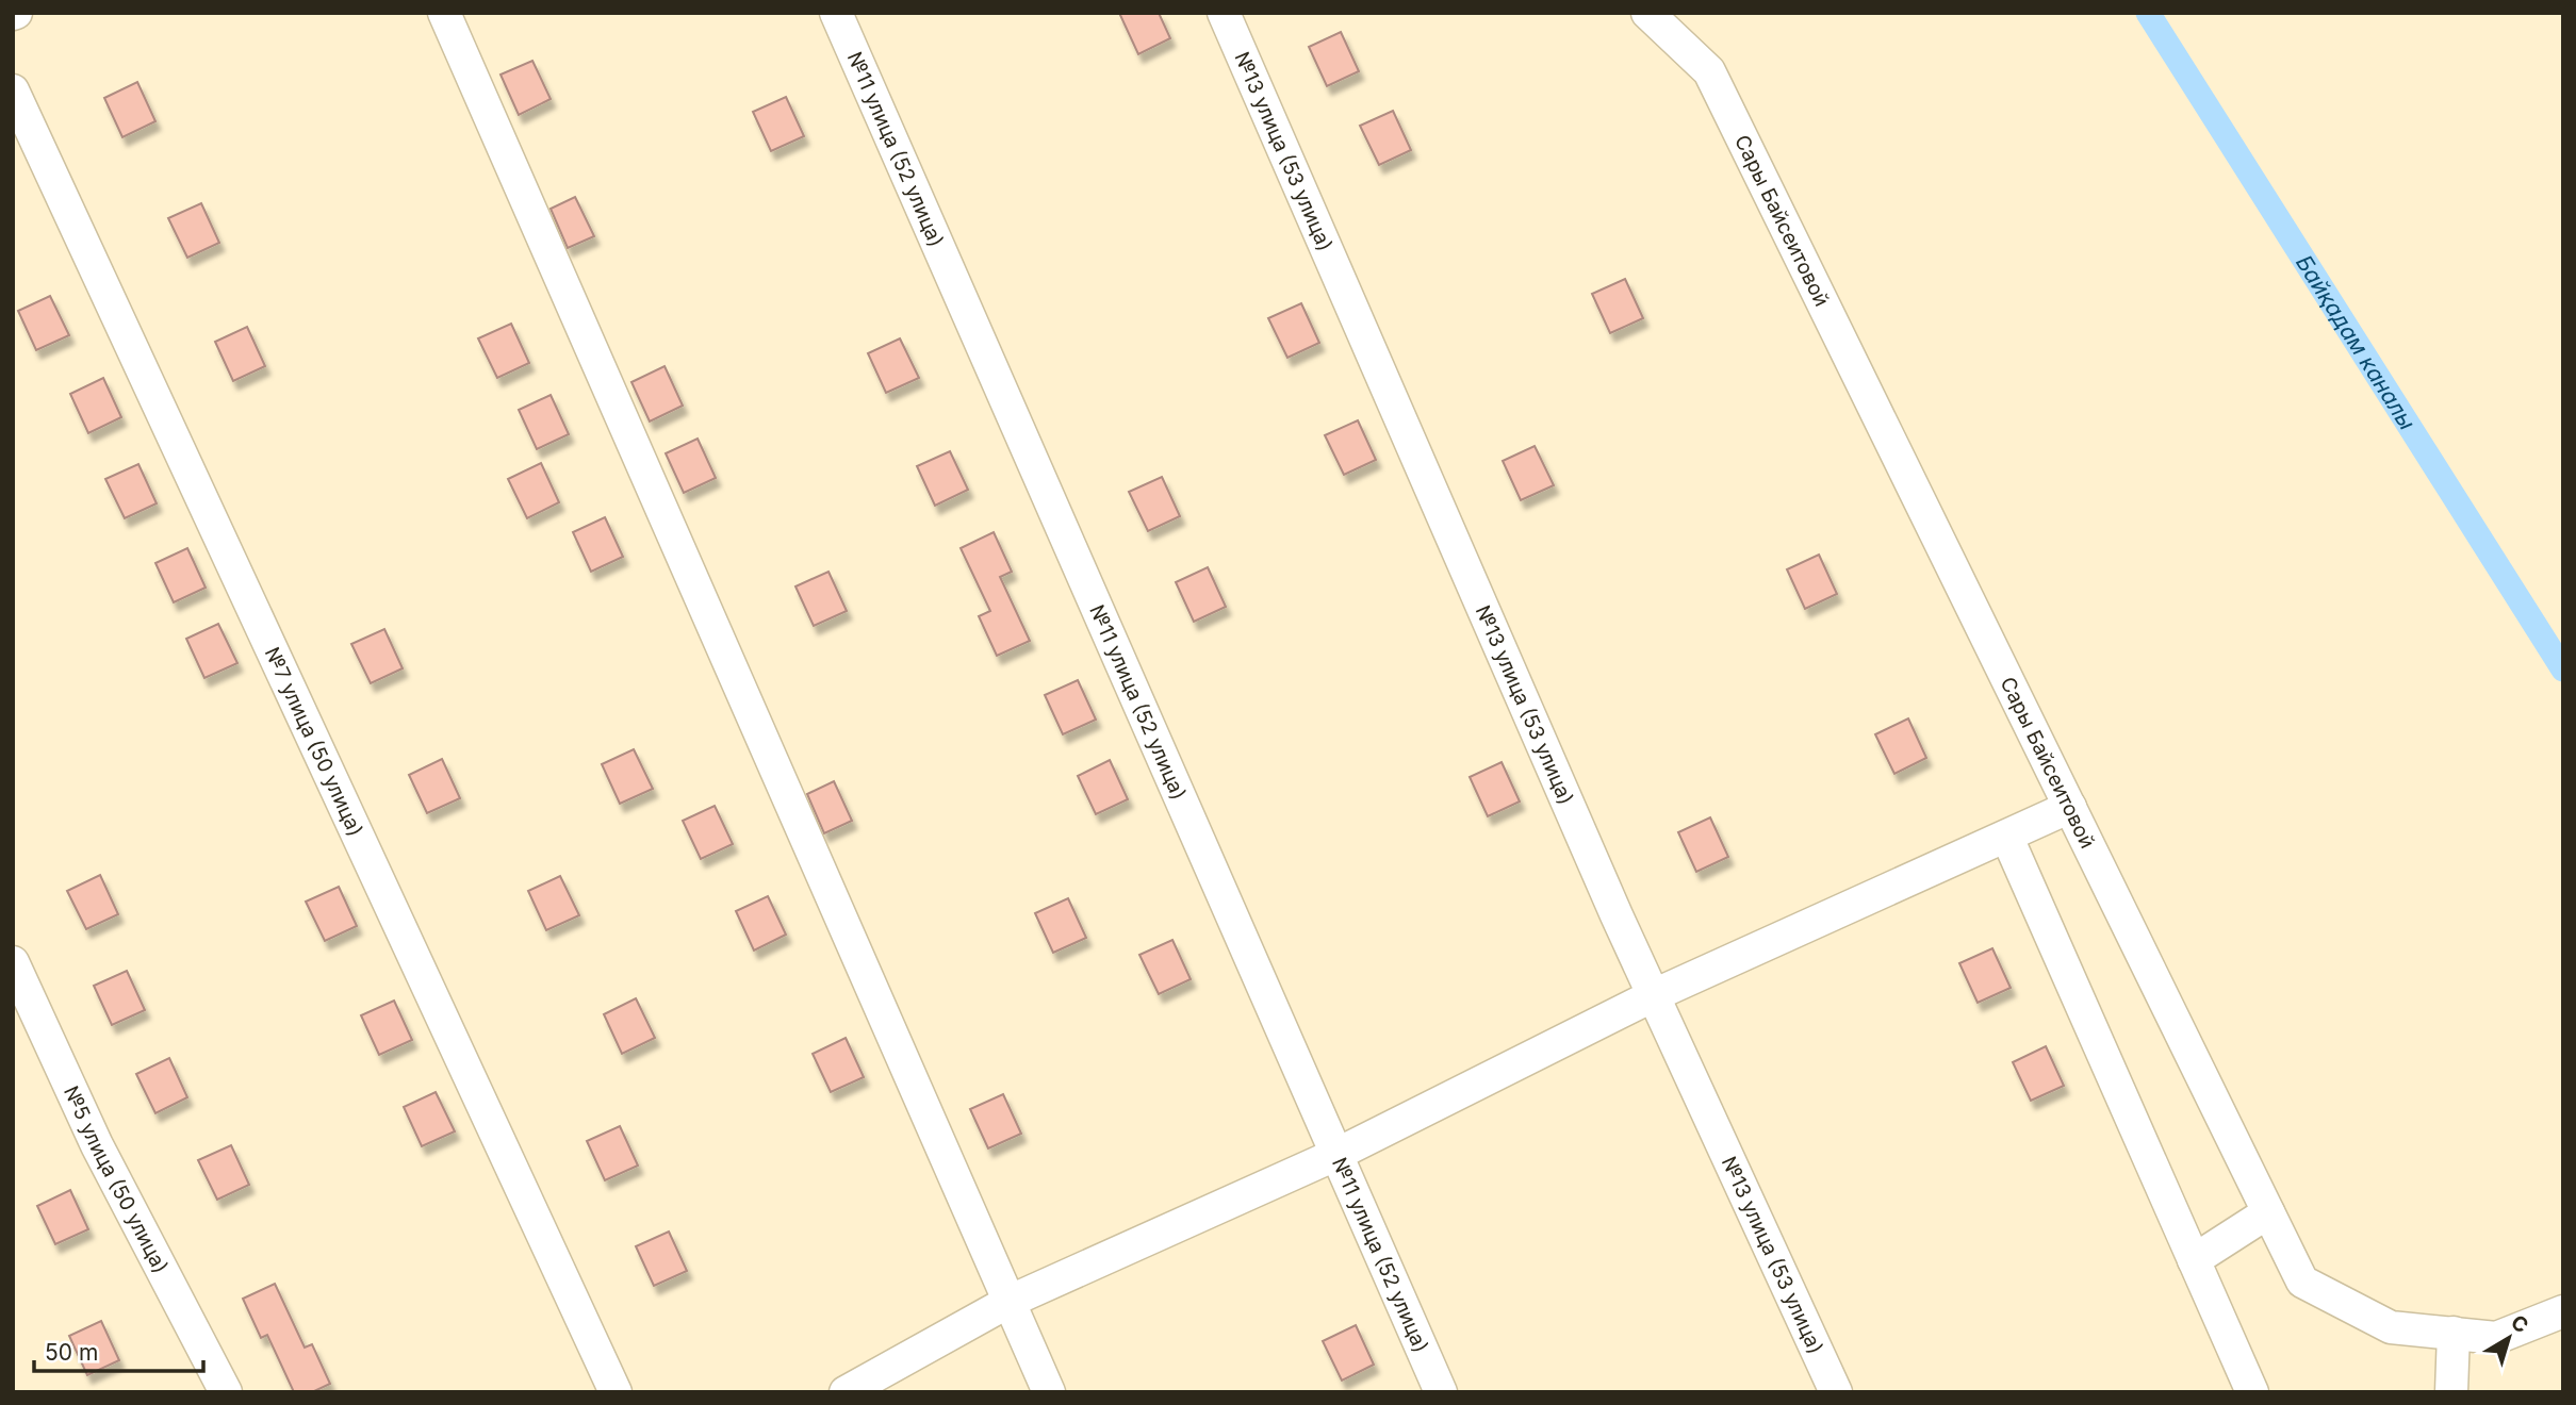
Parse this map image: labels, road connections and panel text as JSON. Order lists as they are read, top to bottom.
{
  "streets": {
    "street": [
      "№11 улица (52 улица)",
      "№13 улица (53 улица)",
      "Сары Байсеитовой",
      "№7 улица (50 улица)",
      "№5 улица (50 улица)"
    ]
  },
  "water": ["Байқадам каналы"],
  "scale_bar": "50 m",
  "north": "top right"
}
